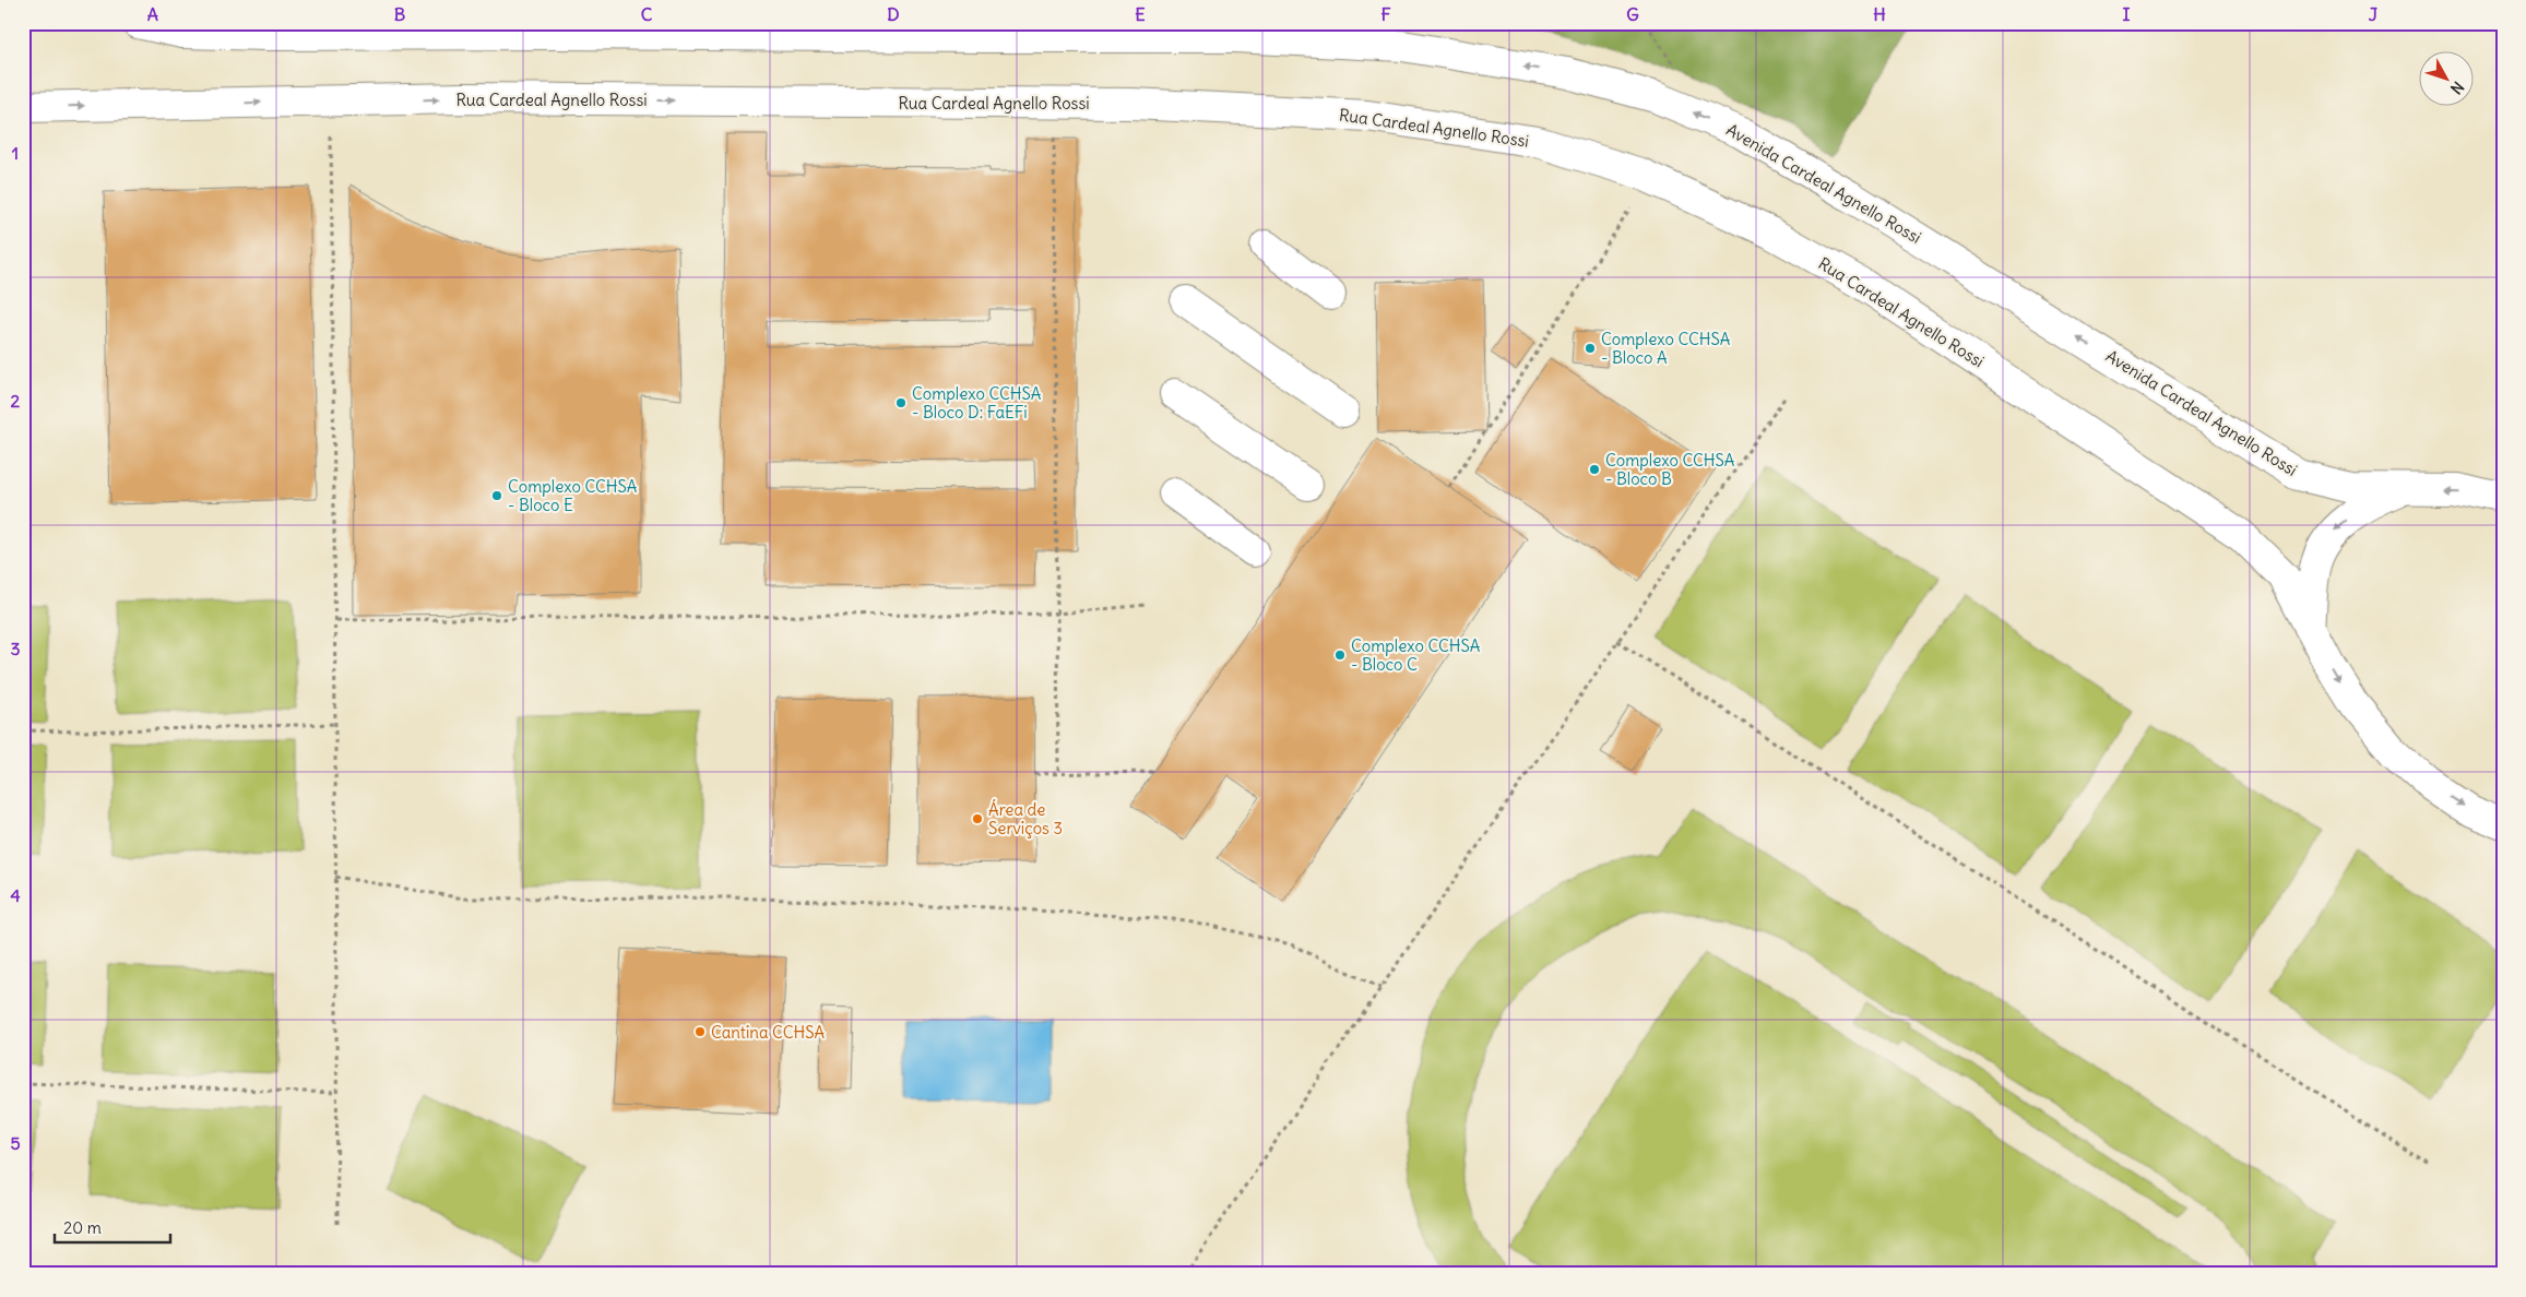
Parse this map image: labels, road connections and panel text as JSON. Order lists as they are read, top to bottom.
{
  "streets": {
    "street": ["Rua Cardeal Agnello Rossi", "Avenida Cardeal Agnello Rossi"]
  },
  "one_way": ["Rua Cardeal Agnello Rossi", "Avenida Cardeal Agnello Rossi"],
  "places": [
    "Complexo CCHSA - Bloco A",
    "Complexo CCHSA - Bloco D: FaEFi",
    "Complexo CCHSA - Bloco B",
    "Complexo CCHSA - Bloco E",
    "Complexo CCHSA - Bloco C",
    "Área de Serviços 3",
    "Cantina CCHSA"
  ],
  "scale_bar": "20 m",
  "north": "bottom right",
  "grid": {
    "columns": [
      "A",
      "B",
      "C",
      "D",
      "E",
      "F",
      "G",
      "H",
      "I",
      "J"
    ],
    "rows": [
      "1",
      "2",
      "3",
      "4",
      "5"
    ]
  }
}
